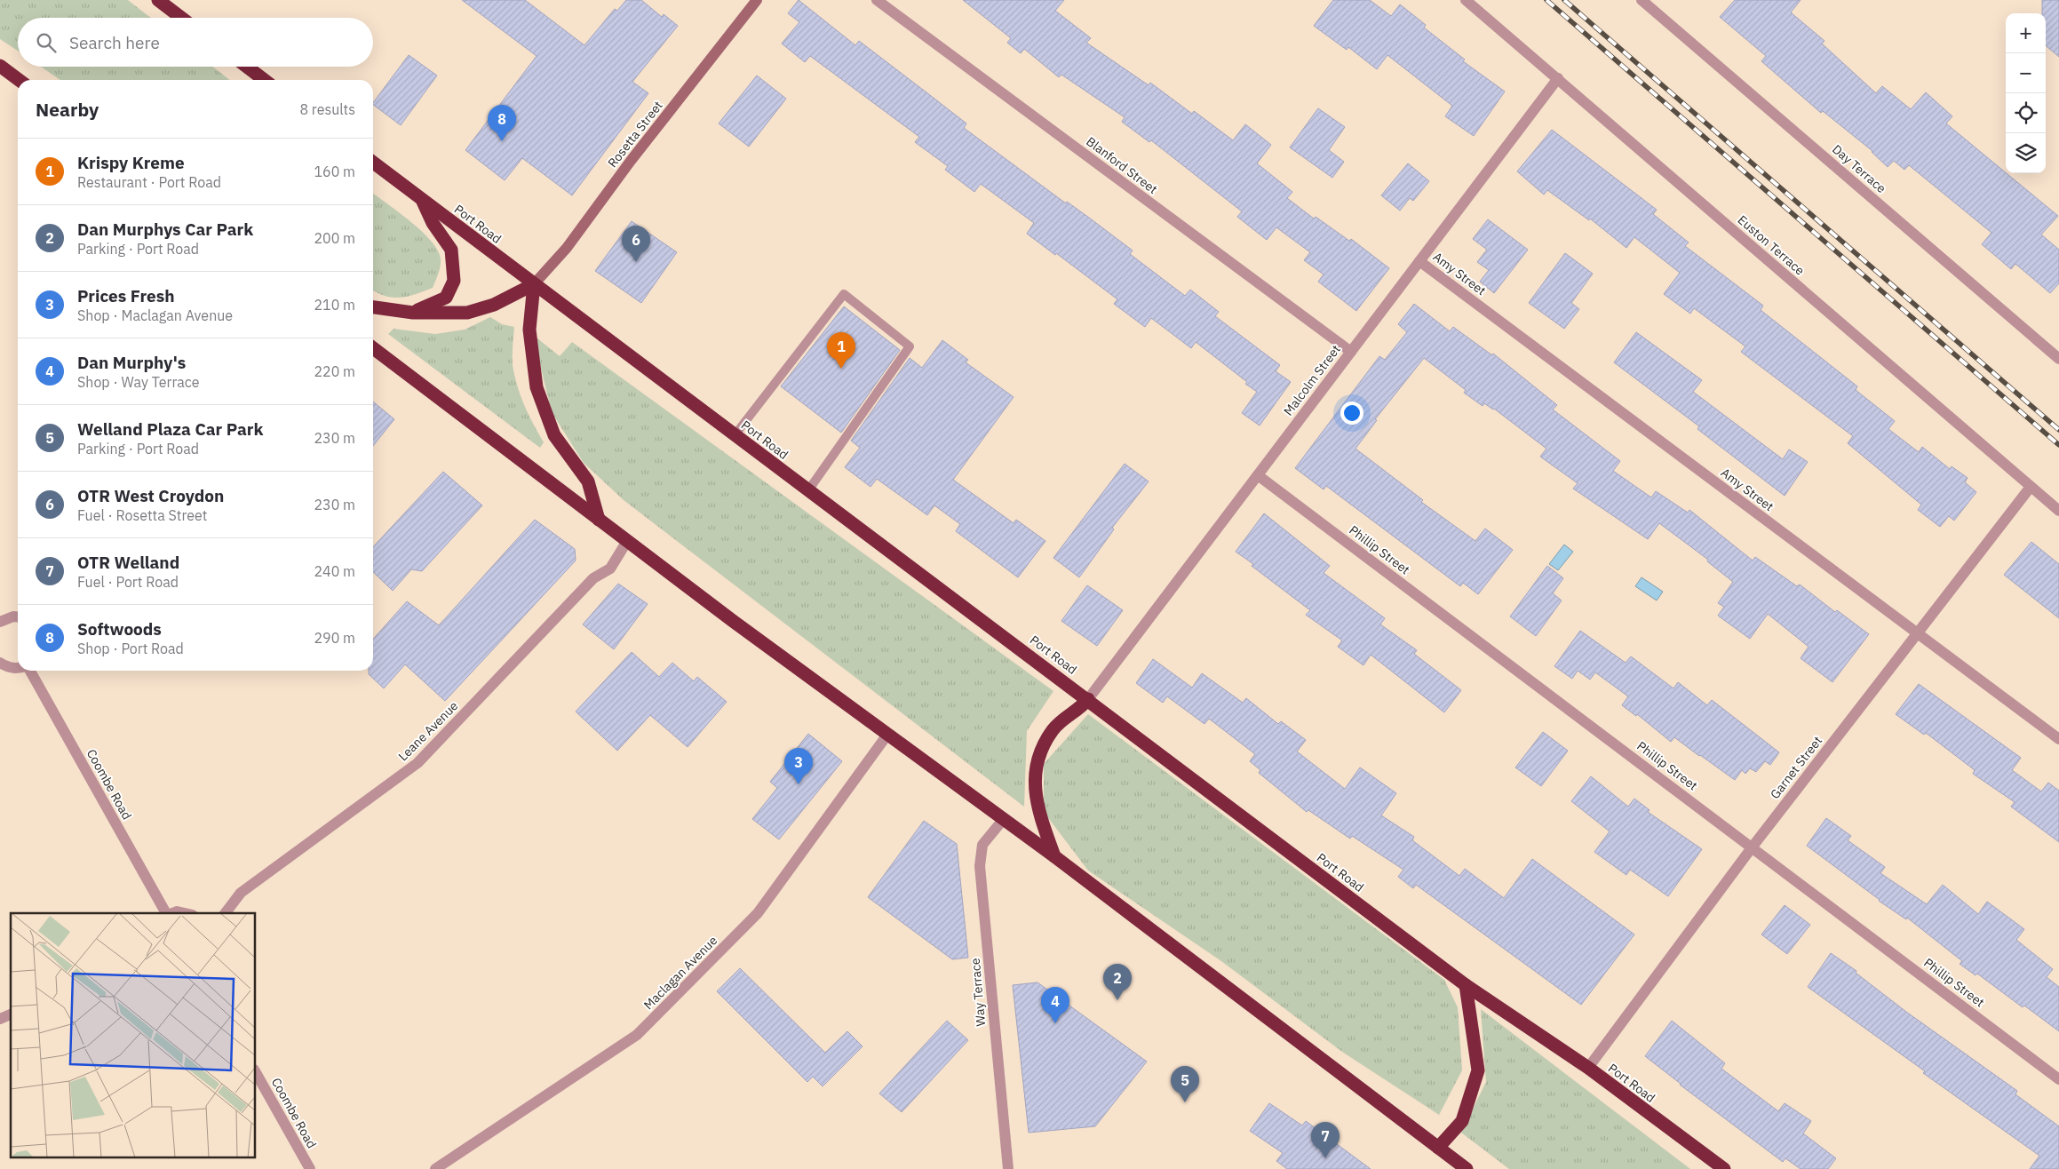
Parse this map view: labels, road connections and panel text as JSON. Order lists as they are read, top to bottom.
{
  "streets": {
    "highway": ["Port Road"],
    "street": [
      "Rosetta Street",
      "Blanford Street",
      "Day Terrace",
      "Euston Terrace",
      "Amy Street",
      "Malcolm Street",
      "Phillip Street",
      "Leane Avenue",
      "Garnet Street",
      "Coombe Road",
      "Maclagan Avenue",
      "Way Terrace"
    ]
  },
  "crossings": [
    ["Rosetta Street", "Port Road"],
    ["Blanford Street", "Malcolm Street"],
    ["Port Road", "Malcolm Street"],
    ["Port Road", "Garnet Street"],
    ["Euston Terrace", "Malcolm Street"],
    ["Euston Terrace", "Garnet Street"],
    ["Amy Street", "Malcolm Street"],
    ["Amy Street", "Garnet Street"],
    ["Malcolm Street", "Phillip Street"],
    ["Phillip Street", "Garnet Street"]
  ],
  "page": {
    "map_buttons": ["+", "−"],
    "search": "Search here",
    "heading": ["Nearby", "8 results"],
    "pins": [
      "8",
      "6",
      "1",
      "3",
      "2",
      "4",
      "5",
      "7"
    ],
    "list": [
      {
        "mark": "1",
        "name": "Krispy Kreme",
        "note": "Restaurant · Port Road",
        "value": "160 m"
      },
      {
        "mark": "2",
        "name": "Dan Murphys Car Park",
        "note": "Parking · Port Road",
        "value": "200 m"
      },
      {
        "mark": "3",
        "name": "Prices Fresh",
        "note": "Shop · Maclagan Avenue",
        "value": "210 m"
      },
      {
        "mark": "4",
        "name": "Dan Murphy's",
        "note": "Shop · Way Terrace",
        "value": "220 m"
      },
      {
        "mark": "5",
        "name": "Welland Plaza Car Park",
        "note": "Parking · Port Road",
        "value": "230 m"
      },
      {
        "mark": "6",
        "name": "OTR West Croydon",
        "note": "Fuel · Rosetta Street",
        "value": "230 m"
      },
      {
        "mark": "7",
        "name": "OTR Welland",
        "note": "Fuel · Port Road",
        "value": "240 m"
      },
      {
        "mark": "8",
        "name": "Softwoods",
        "note": "Shop · Port Road",
        "value": "290 m"
      }
    ]
  }
}
